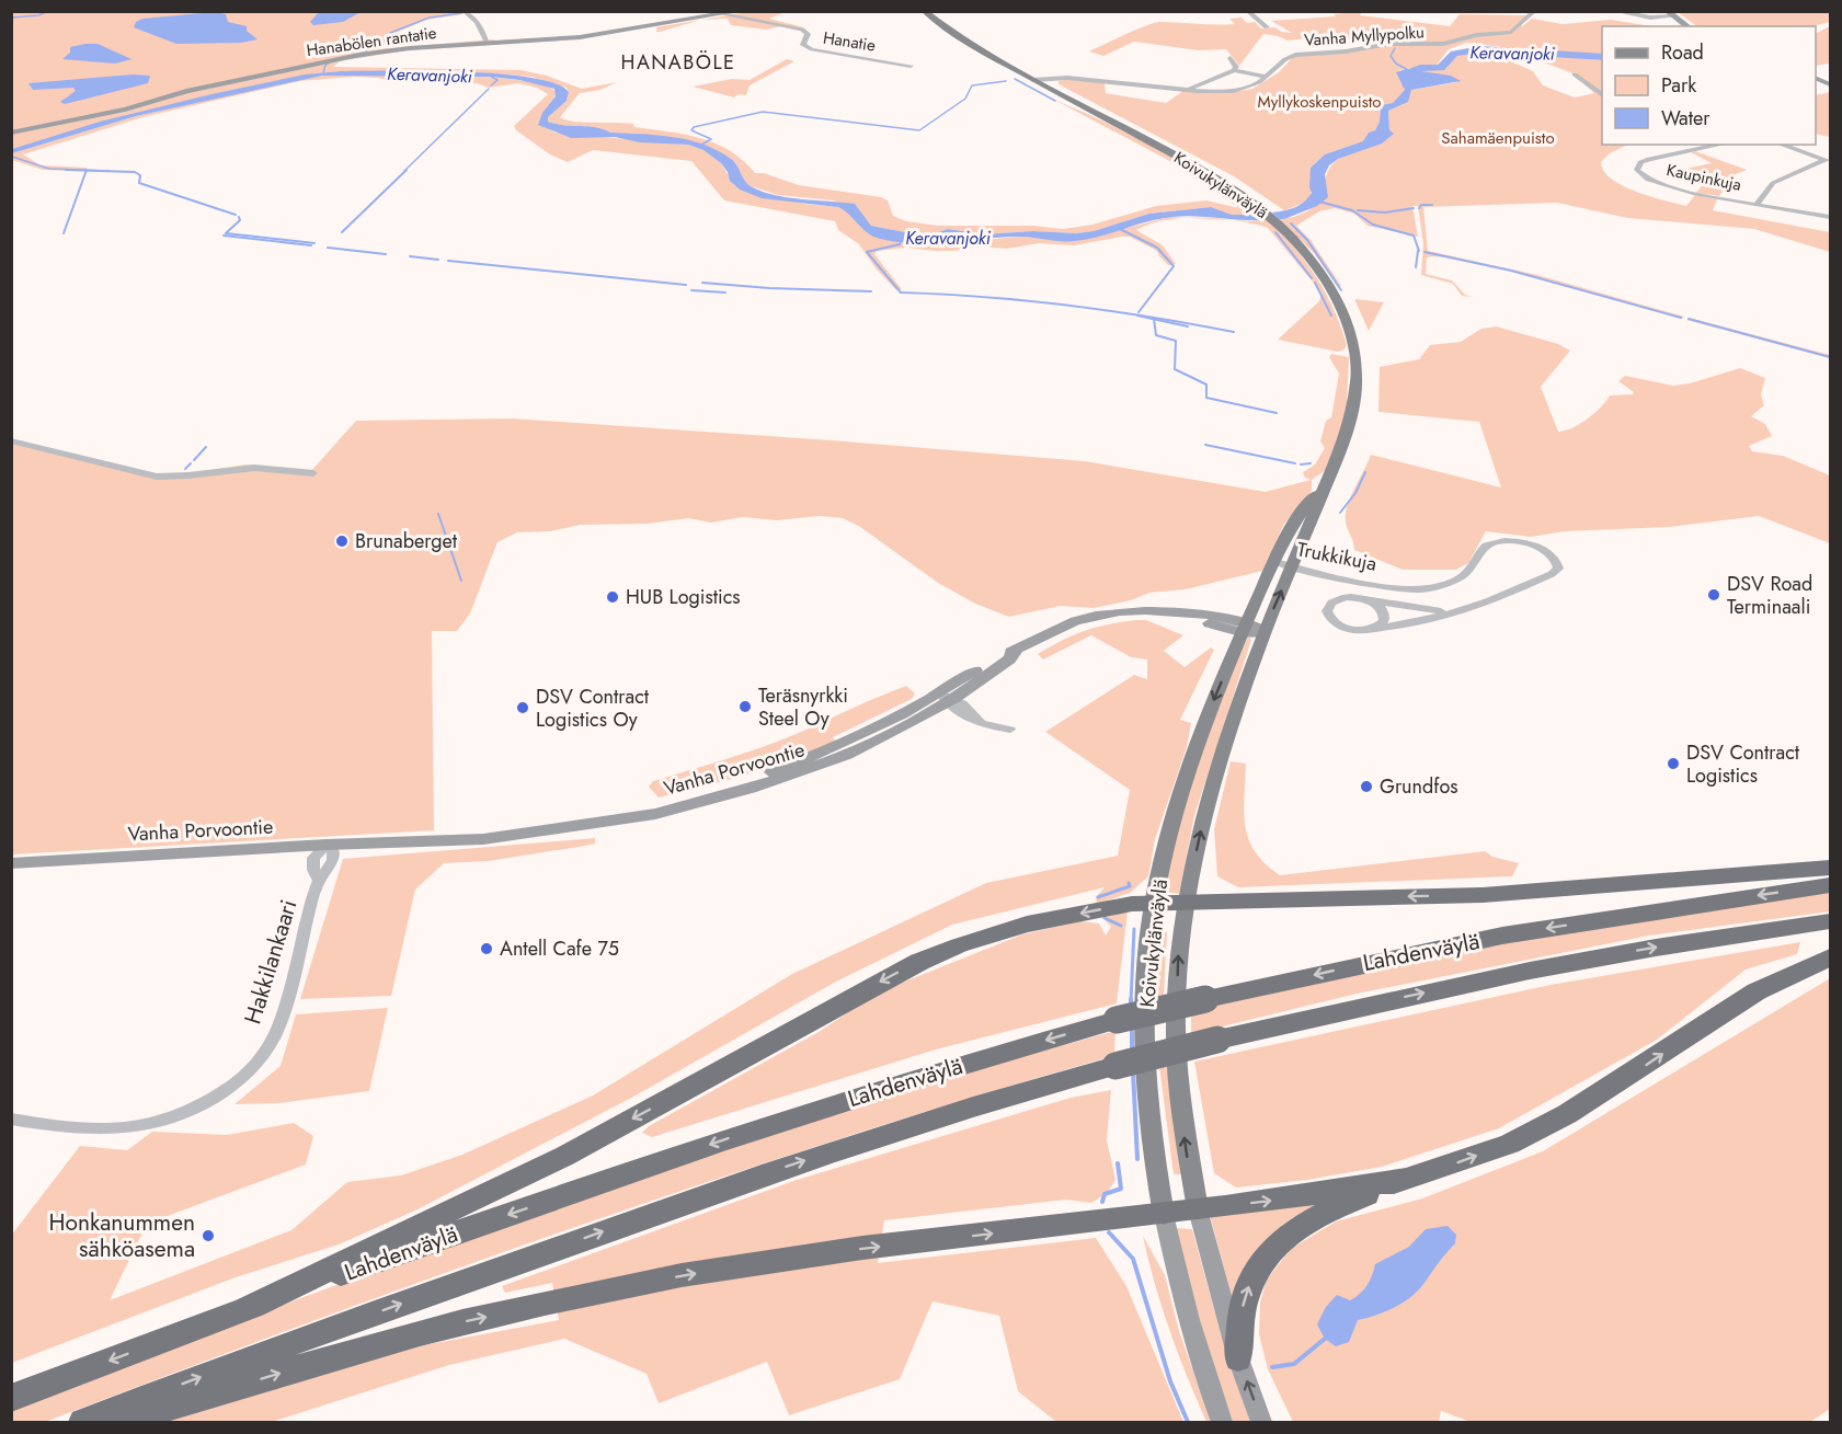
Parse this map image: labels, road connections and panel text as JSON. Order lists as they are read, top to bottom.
{
  "streets": {
    "highway": ["Lahdenväylä"],
    "main road": ["Hanabölen rantatie", "Koivukylänväylä", "Vanha Porvoontie"],
    "street": [
      "Vanha Myllypolku",
      "Hanatie",
      "Kaupinkuja",
      "Trukkikuja",
      "Hakkilankaari"
    ]
  },
  "crossings": [
    ["Vanha Myllypolku", "Koivukylänväylä"],
    ["Hanabölen rantatie", "Hanatie"],
    ["Koivukylänväylä", "Trukkikuja"],
    ["Koivukylänväylä", "Vanha Porvoontie"],
    ["Vanha Porvoontie", "Hakkilankaari"]
  ],
  "districts": ["HANABÖLE"],
  "water": ["Keravanjoki"],
  "parks": ["Myllykoskenpuisto", "Sahamäenpuisto"],
  "places": [
    "Brunaberget",
    "DSV Road Terminaali",
    "HUB Logistics",
    "Teräsnyrkki Steel Oy",
    "DSV Contract Logistics Oy",
    "DSV Contract Logistics",
    "Grundfos",
    "Antell Cafe 75",
    "Honkanummen sähköasema"
  ],
  "legend": ["Road", "Park", "Water"]
}
